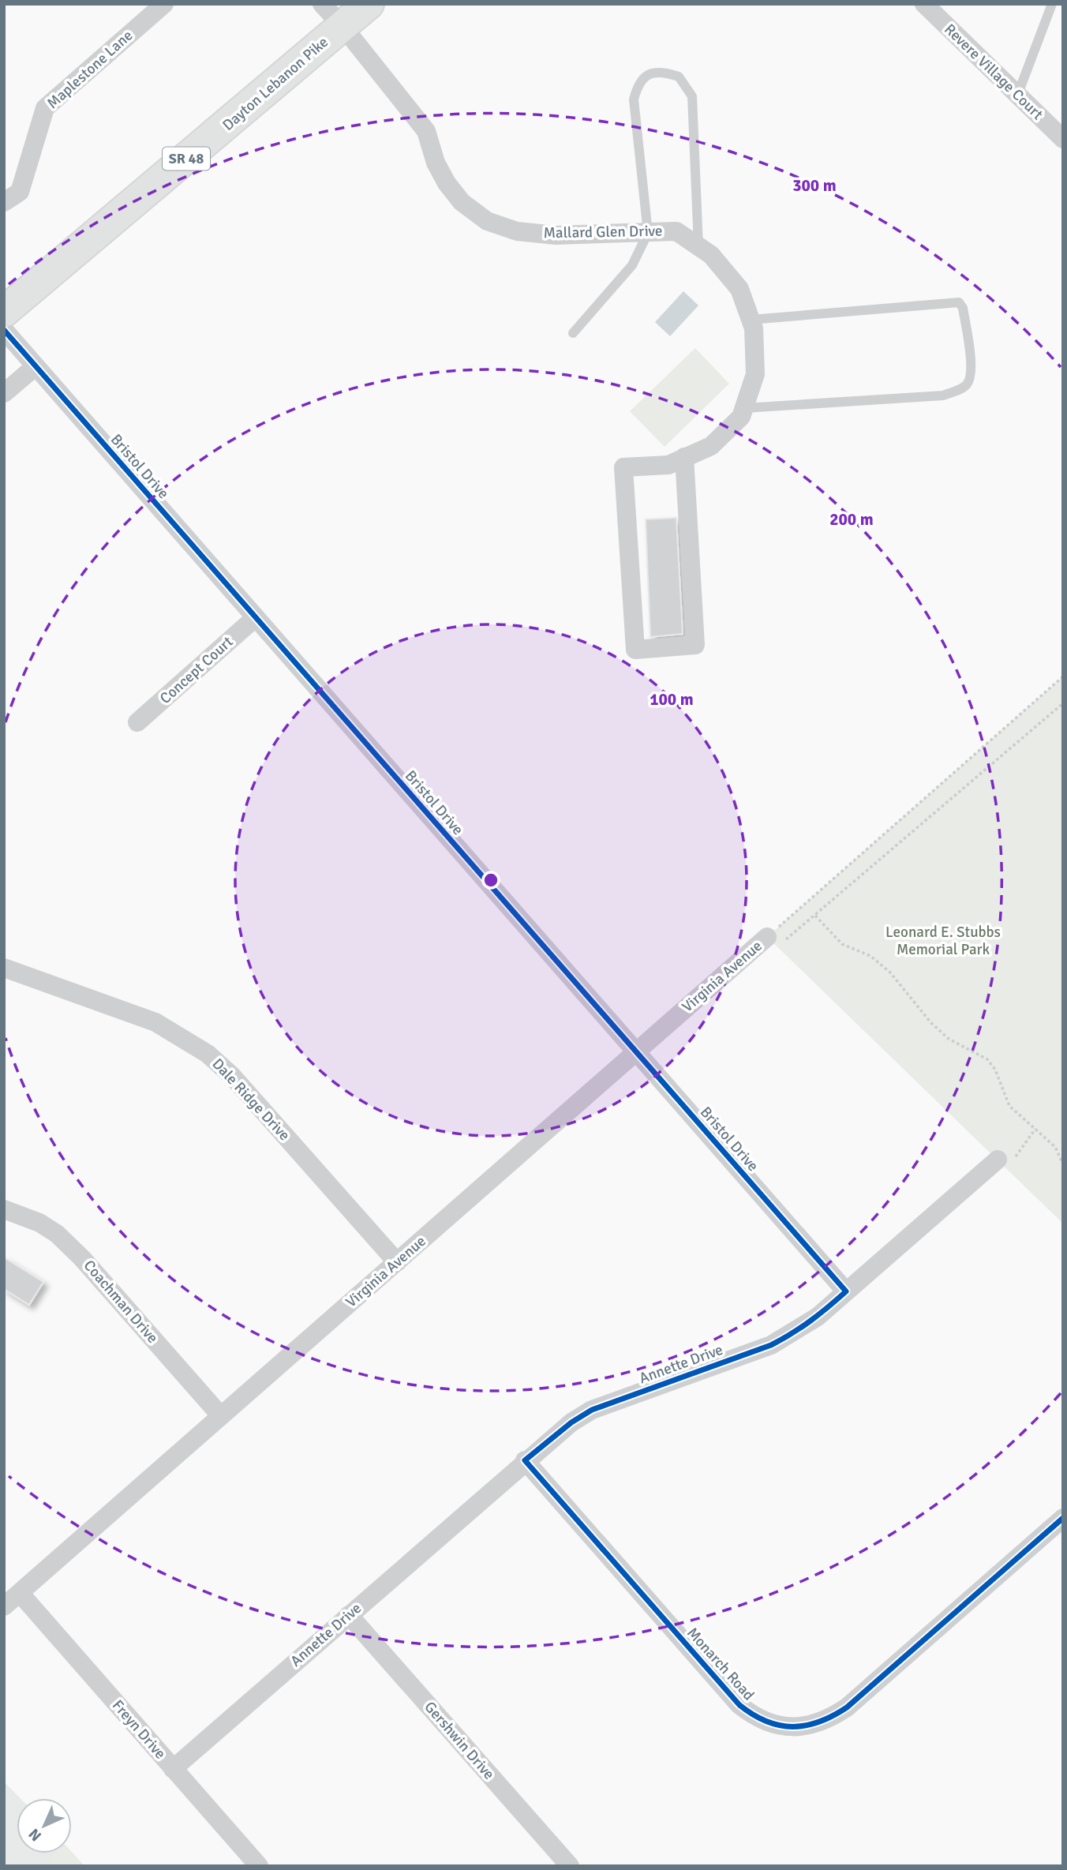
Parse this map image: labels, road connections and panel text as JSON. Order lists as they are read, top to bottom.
{
  "streets": {
    "main road": ["Dayton Lebanon Pike", "SR 48"],
    "street": [
      "Maplestone Lane",
      "Revere Village Court",
      "Mallard Glen Drive",
      "Bristol Drive",
      "Concept Court",
      "Virginia Avenue",
      "Dale Ridge Drive",
      "Coachman Drive",
      "Annette Drive",
      "Monarch Road",
      "Freyn Drive",
      "Gershwin Drive"
    ]
  },
  "crossings": [
    ["Dayton Lebanon Pike", "Mallard Glen Drive"],
    ["Bristol Drive", "Concept Court"],
    ["Bristol Drive", "Virginia Avenue"],
    ["Bristol Drive", "Annette Drive"],
    ["Virginia Avenue", "Dale Ridge Drive"],
    ["Virginia Avenue", "Coachman Drive"],
    ["Virginia Avenue", "Freyn Drive"],
    ["Annette Drive", "Monarch Road"],
    ["Annette Drive", "Freyn Drive"],
    ["Annette Drive", "Gershwin Drive"]
  ],
  "parks": ["Leonard E. Stubbs Memorial Park"],
  "north": "bottom left",
  "rings": ["300 m", "200 m", "100 m"]
}
